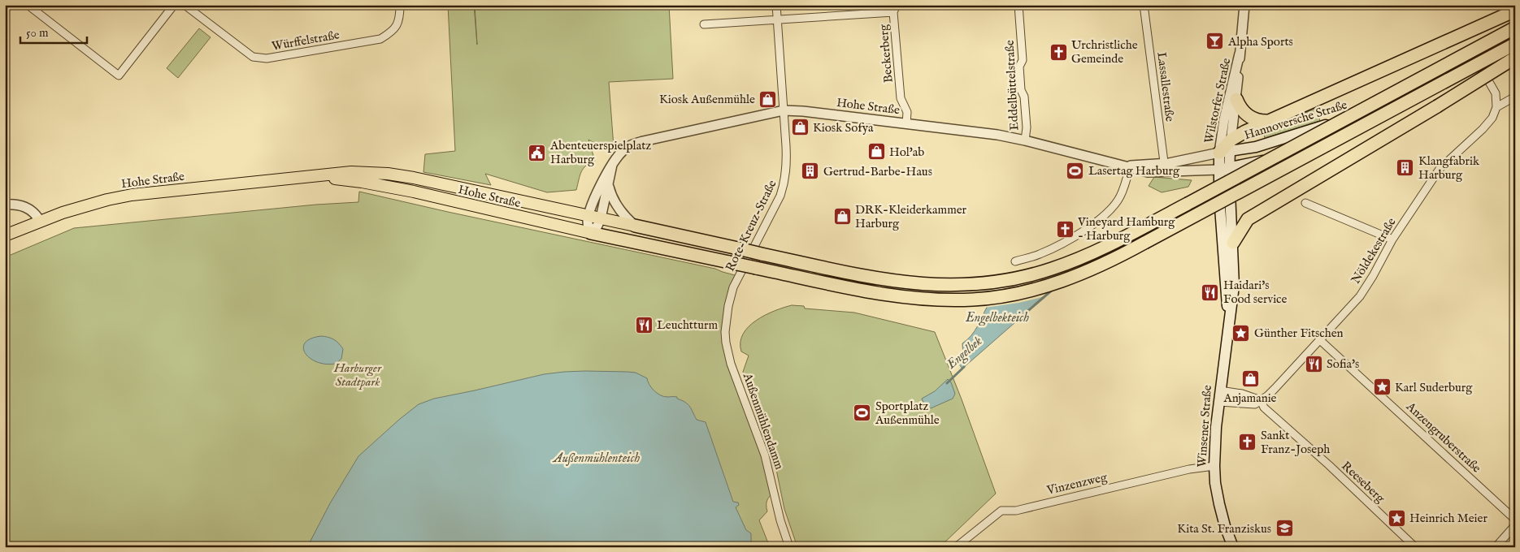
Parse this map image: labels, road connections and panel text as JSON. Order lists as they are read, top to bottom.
{
  "streets": {
    "main road": ["Hohe Straße", "Hannoversche Straße", "Winsener Straße"],
    "street": [
      "Würffelstraße",
      "Beckerberg",
      "Eddelbüttelstraße",
      "Lassallestraße",
      "Wilstorfer Straße",
      "Rote-Kreuz-Straße",
      "Nöldekestraße",
      "Außenmühlendamm",
      "Anzengruberstraße",
      "Reeseberg",
      "Vinzenzweg"
    ]
  },
  "crossings": [
    ["Beckerberg", "Hohe Straße"],
    ["Eddelbüttelstraße", "Hohe Straße"],
    ["Lassallestraße", "Hohe Straße"],
    ["Wilstorfer Straße", "Hohe Straße"],
    ["Wilstorfer Straße", "Hannoversche Straße"],
    ["Wilstorfer Straße", "Winsener Straße"],
    ["Hohe Straße", "Hannoversche Straße"],
    ["Hohe Straße", "Rote-Kreuz-Straße"],
    ["Hohe Straße", "Winsener Straße"],
    ["Hannoversche Straße", "Winsener Straße"],
    ["Rote-Kreuz-Straße", "Außenmühlendamm"],
    ["Nöldekestraße", "Winsener Straße"],
    ["Nöldekestraße", "Anzengruberstraße"],
    ["Nöldekestraße", "Reeseberg"],
    ["Winsener Straße", "Vinzenzweg"]
  ],
  "water": ["Engelbekteich", "Engelbek", "Außenmühlenteich"],
  "parks": ["Harburger Stadtpark"],
  "places": {
    "bar": ["Alpha Sports"],
    "church": ["Urchristliche Gemeinde", "Vineyard Hamburg - Harburg", "Sankt Franz-Joseph"],
    "shop": [
      "Kiosk Außenmühle",
      "Kiosk Sofya",
      "Hol'ab",
      "DRK-Kleiderkammer Harburg",
      "Anjamanie"
    ],
    "public building": ["Abenteuerspielplatz Harburg"],
    "building": ["Klangfabrik Harburg", "Gertrud-Barbe-Haus"],
    "sports": ["Lasertag Harburg", "Sportplatz Außenmühle"],
    "restaurant": ["Haidari's Food service", "Leuchtturm", "Sofia's"],
    "place": ["Günther Fitschen", "Karl Suderburg", "Heinrich Meier"],
    "school or university": ["Kita St. Franziskus"]
  },
  "scale_bar": "50 m"
}
